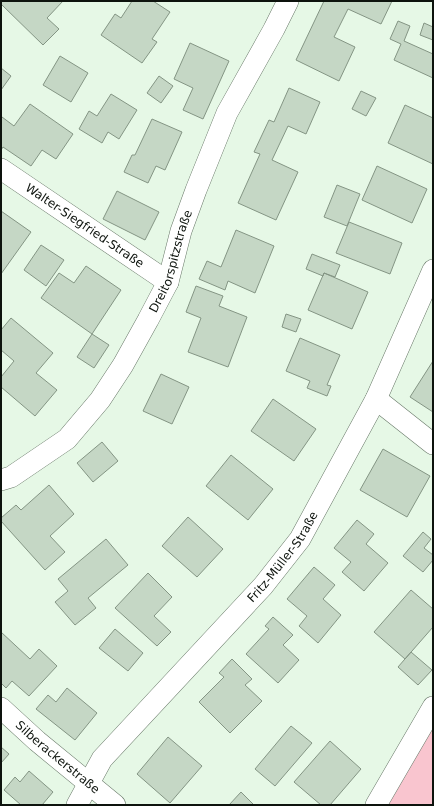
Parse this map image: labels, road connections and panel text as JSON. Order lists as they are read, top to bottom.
{
  "streets": {
    "street": [
      "Walter-Siegfried-Straße",
      "Dreitorspitzstraße",
      "Fritz-Müller-Straße",
      "Silberackerstraße"
    ]
  },
  "crossings": [
    ["Walter-Siegfried-Straße", "Dreitorspitzstraße"],
    ["Fritz-Müller-Straße", "Silberackerstraße"]
  ]
}
